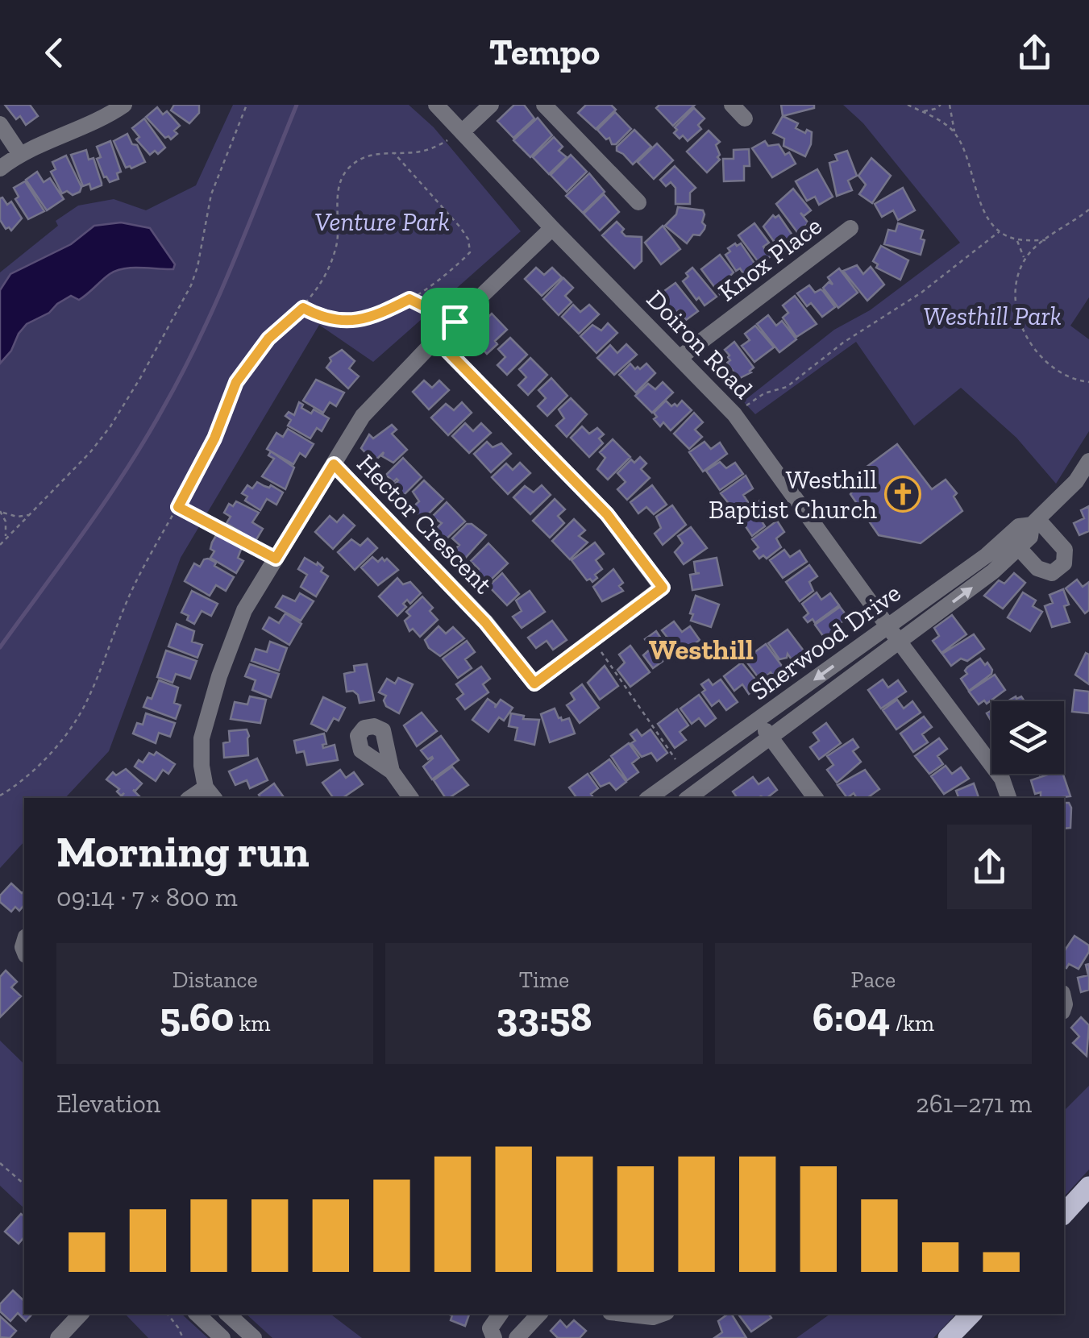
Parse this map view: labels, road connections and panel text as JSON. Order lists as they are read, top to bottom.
{
  "streets": {
    "street": [
      "Knox Place",
      "Doiron Road",
      "Hector Crescent",
      "Sherwood Drive"
    ]
  },
  "crossings": [
    ["Knox Place", "Doiron Road"],
    ["Doiron Road", "Sherwood Drive"]
  ],
  "districts": ["Westhill"],
  "parks": ["Venture Park", "Westhill Park"],
  "places": {
    "church": ["Westhill Baptist Church"]
  },
  "page": {
    "header": "Tempo",
    "heading": ["Morning run", "09:14 · 7 × 800 m"],
    "stats": [
      ["Distance", "5.60 km"],
      ["Time", "33:58"],
      ["Pace", "6:04 /km"]
    ],
    "chart": ["Elevation", "261–271 m"]
  }
}
